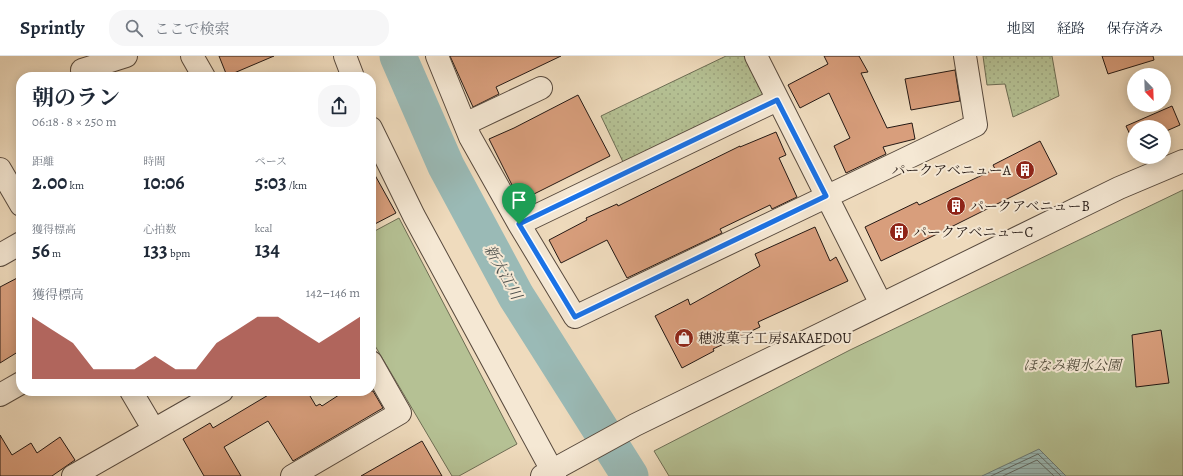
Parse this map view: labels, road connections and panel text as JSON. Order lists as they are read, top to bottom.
{
  "water": ["新大江川"],
  "parks": ["ほなみ親水公園"],
  "places": {
    "building": ["パークアベニューA", "パークアベニューB", "パークアベニューC"],
    "shop": ["穂波菓子工房SAKAEDOU"]
  },
  "north": "bottom right",
  "page": {
    "header": "Sprintly",
    "search": "ここで検索",
    "nav": ["地図", "経路", "保存済み"],
    "heading": ["朝のラン", "06:18 · 8 × 250 m"],
    "stats": [
      ["距離", "2.00 km"],
      ["時間", "10:06"],
      ["ペース", "5:03 /km"],
      ["獲得標高", "56 m"],
      ["心拍数", "133 bpm"],
      ["kcal", "134"]
    ],
    "chart": ["獲得標高", "142–146 m"]
  }
}
